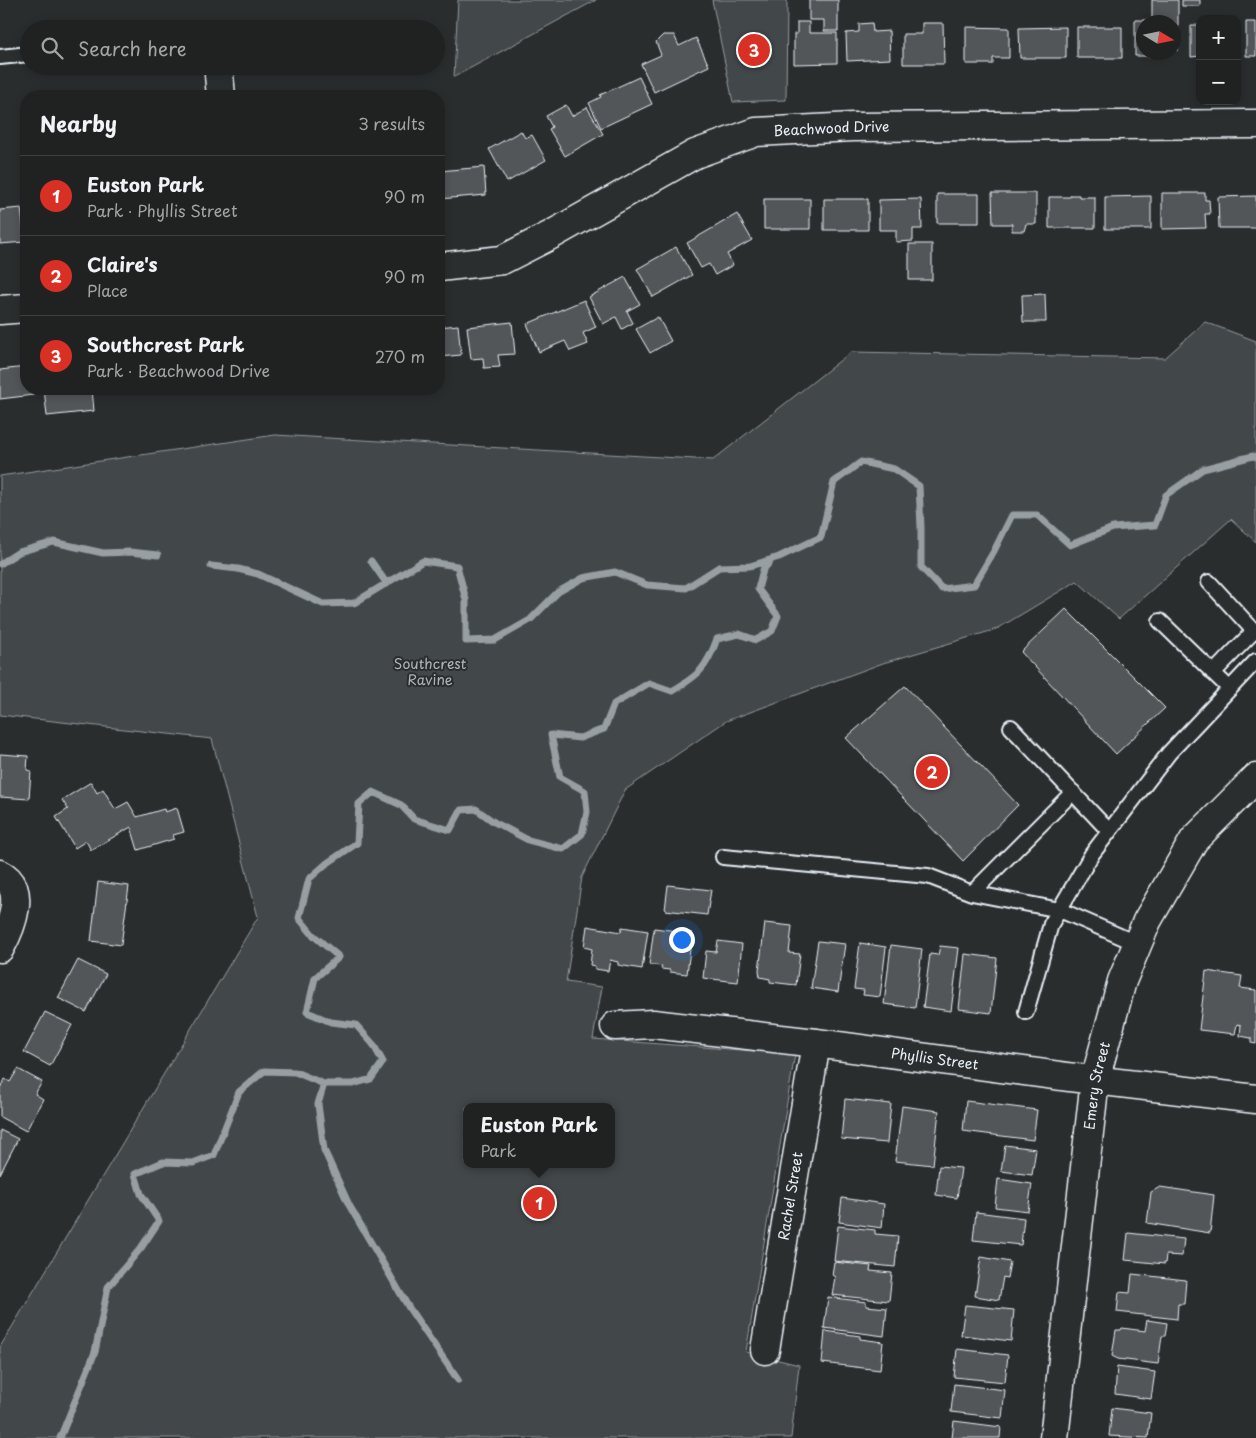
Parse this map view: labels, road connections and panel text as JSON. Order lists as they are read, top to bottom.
{
  "streets": {
    "street": [
      "Beachwood Drive",
      "Phyllis Street",
      "Emery Street",
      "Rachel Street"
    ]
  },
  "crossings": [
    ["Phyllis Street", "Emery Street"],
    ["Phyllis Street", "Rachel Street"]
  ],
  "parks": ["Southcrest Ravine"],
  "north": "right",
  "page": {
    "map_buttons": ["+", "−"],
    "search": "Search here",
    "pins": ["3", "2", "1"],
    "heading": ["Nearby", "3 results"],
    "list": [
      {
        "mark": "1",
        "name": "Euston Park",
        "note": "Park · Phyllis Street",
        "value": "90 m"
      },
      {
        "mark": "2",
        "name": "Claire's",
        "note": "Place",
        "value": "90 m"
      },
      {
        "mark": "3",
        "name": "Southcrest Park",
        "note": "Park · Beachwood Drive",
        "value": "270 m"
      }
    ],
    "popup": ["Euston Park", "Park"]
  }
}
